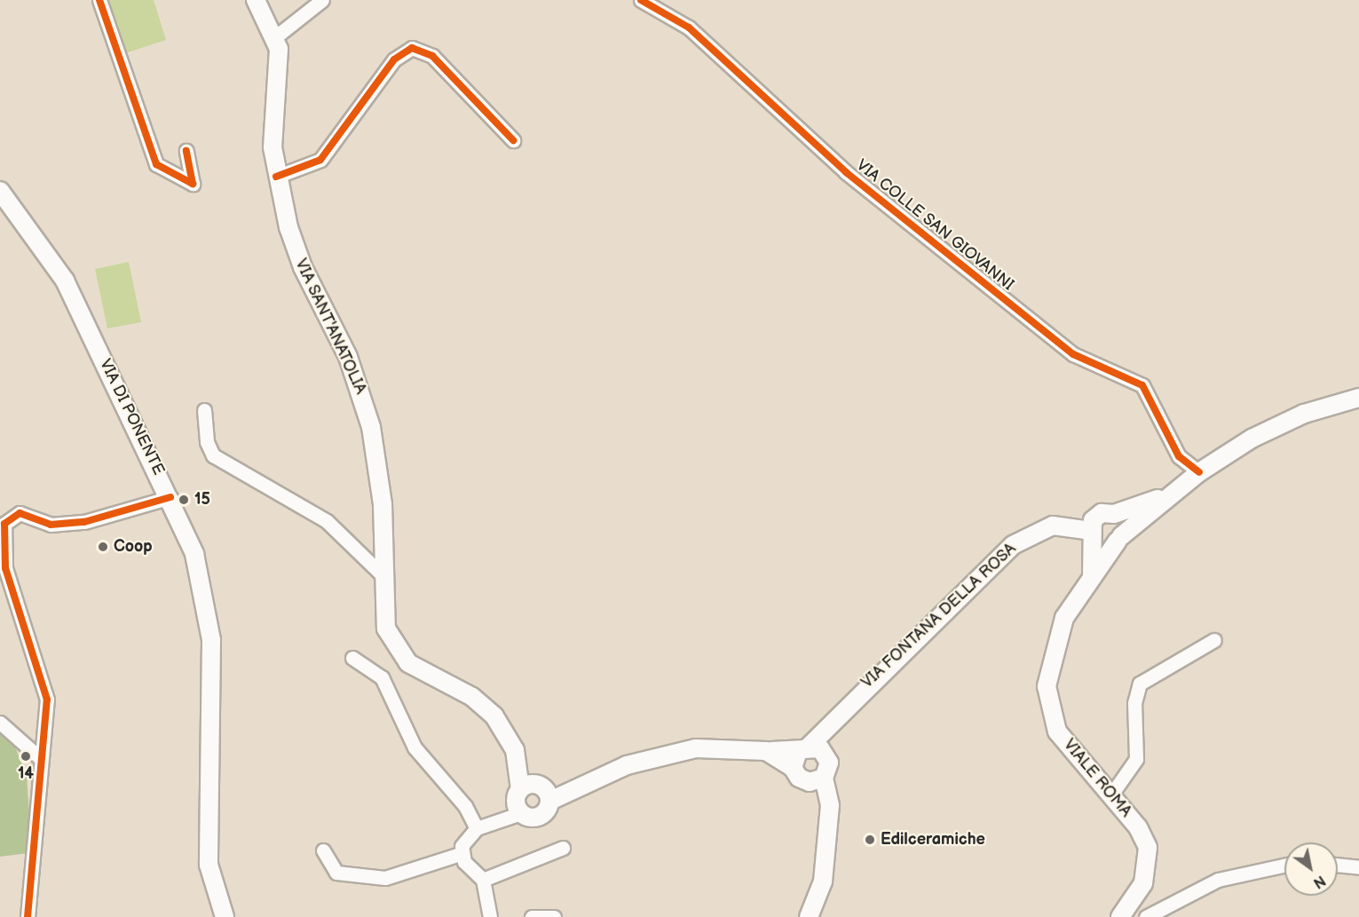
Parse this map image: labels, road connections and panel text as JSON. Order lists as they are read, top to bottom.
{
  "streets": {
    "main road": [
      "VIA SANT'ANATOLIA",
      "VIA DI PONENTE",
      "VIA FONTANA DELLA ROSA",
      "VIALE ROMA"
    ],
    "street": ["VIA COLLE SAN GIOVANNI"]
  },
  "crossings": [
    ["VIA COLLE SAN GIOVANNI", "VIALE ROMA"],
    ["VIA FONTANA DELLA ROSA", "VIALE ROMA"]
  ],
  "places": [
    "15",
    "Coop",
    "14",
    "Edilceramiche"
  ],
  "north": "bottom right"
}
